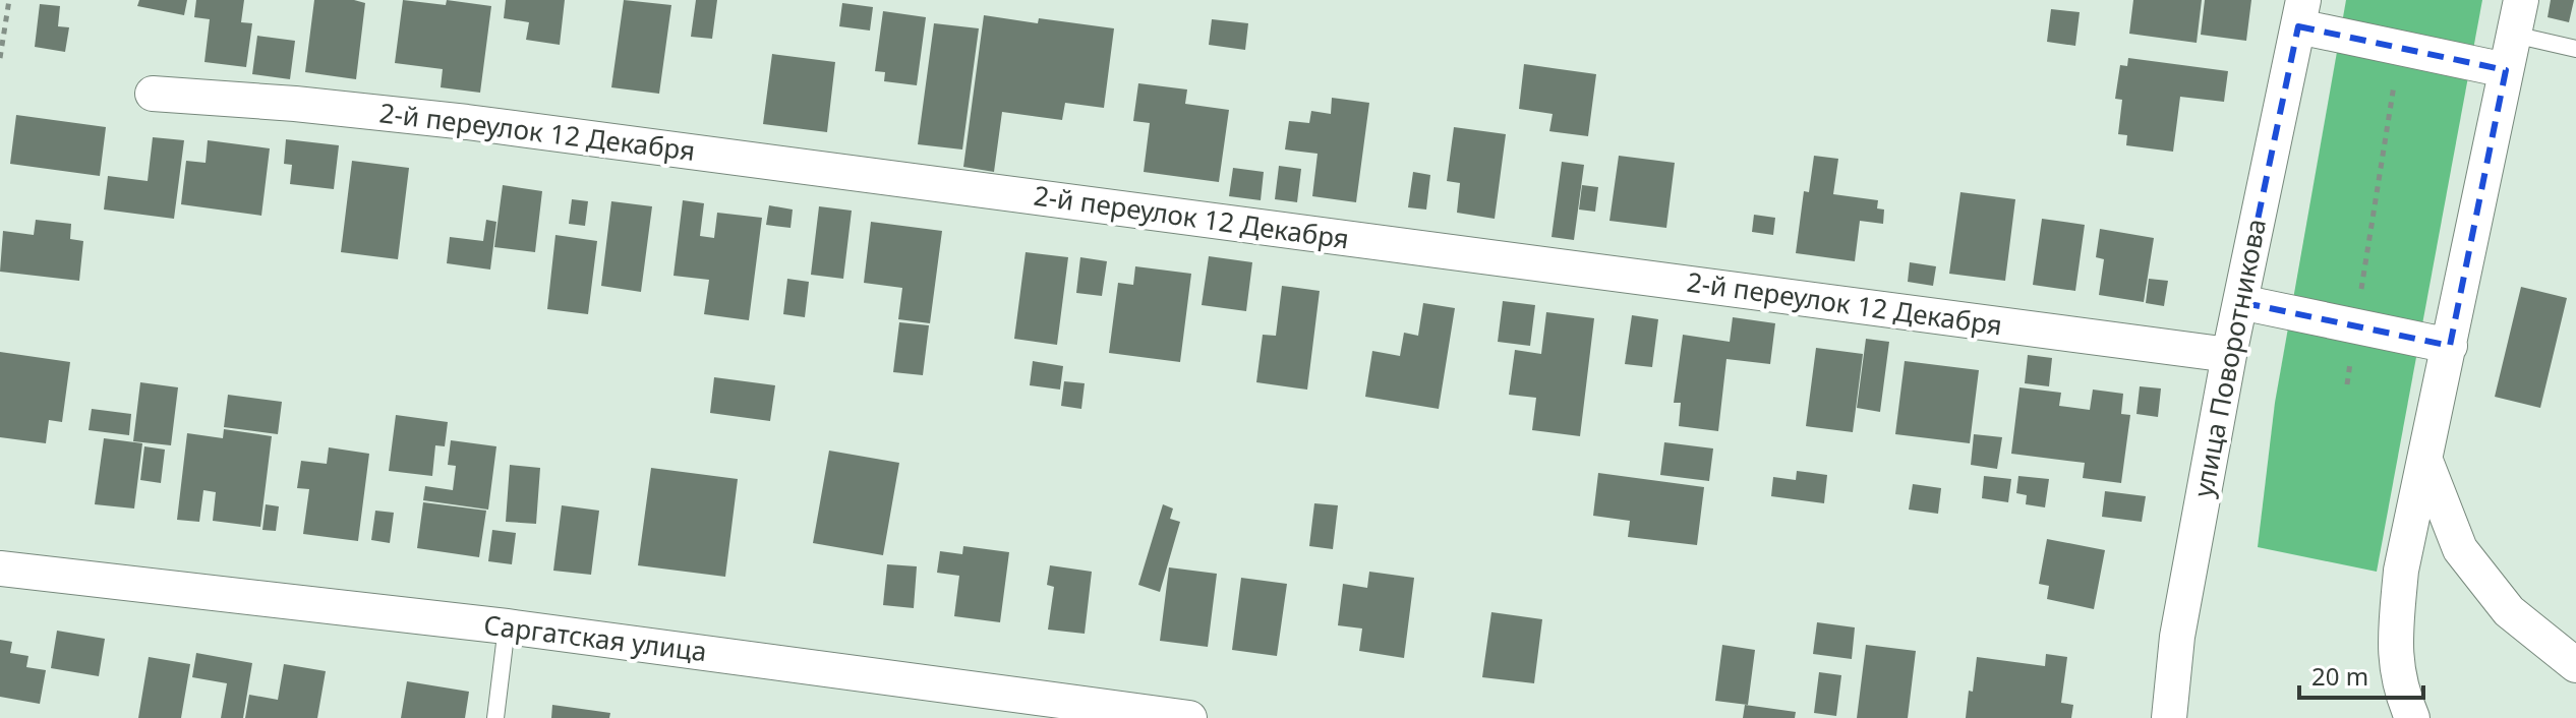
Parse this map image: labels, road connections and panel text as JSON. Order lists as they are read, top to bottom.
{
  "streets": {
    "street": ["2-й переулок 12 Декабря", "улица Поворотникова", "Саргатская улица"]
  },
  "crossings": [
    ["2-й переулок 12 Декабря", "улица Поворотникова"]
  ],
  "scale_bar": "20 m"
}
